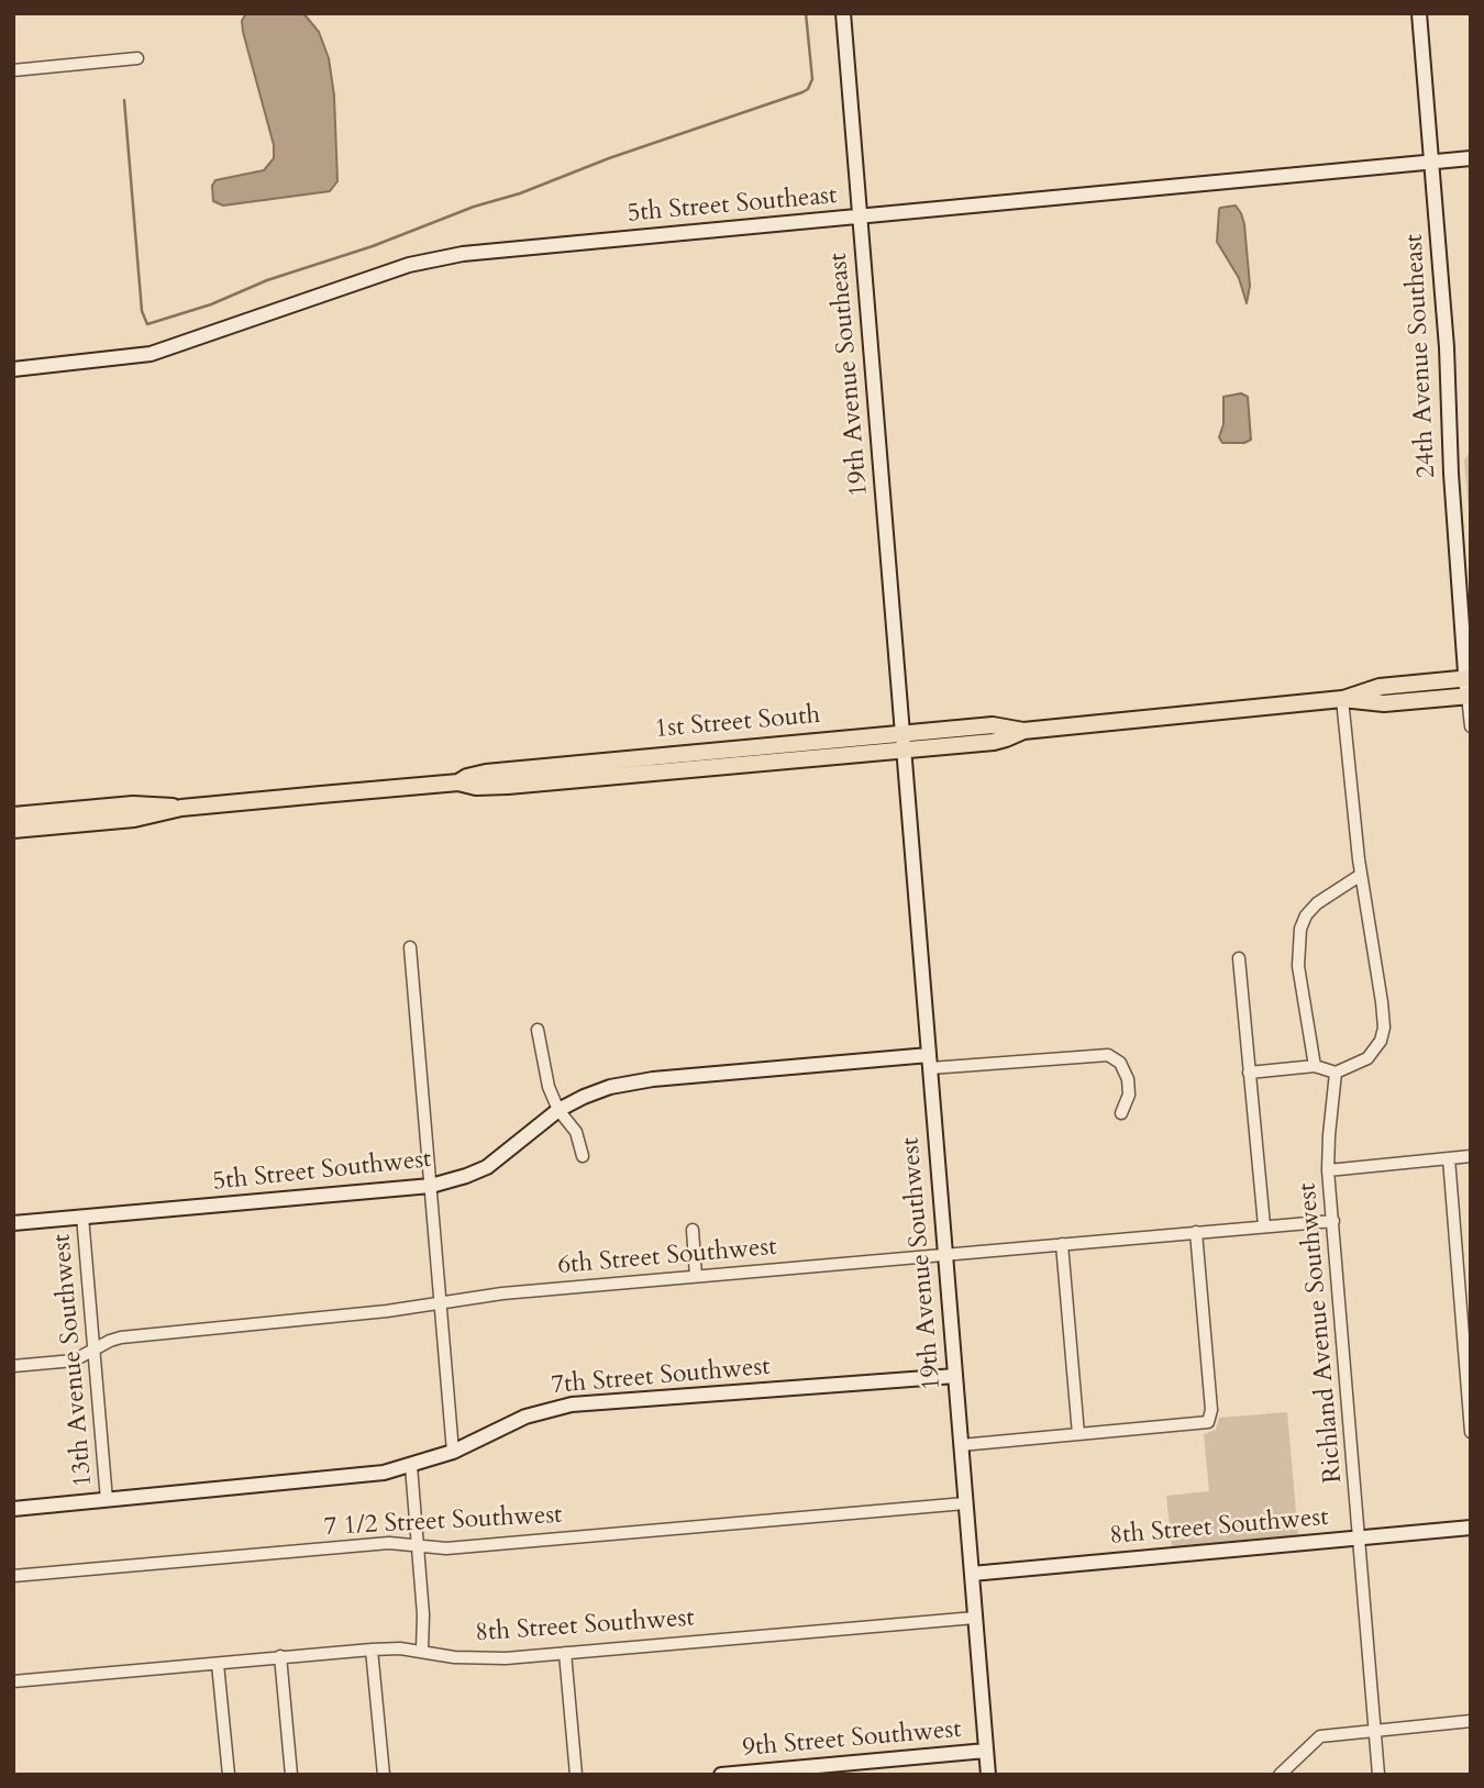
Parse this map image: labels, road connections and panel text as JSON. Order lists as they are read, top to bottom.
{
  "streets": {
    "main road": ["1st Street South"],
    "street": [
      "5th Street Southeast",
      "24th Avenue Southeast",
      "19th Avenue Southeast",
      "5th Street Southwest",
      "6th Street Southwest",
      "19th Avenue Southwest",
      "Richland Avenue Southwest",
      "13th Avenue Southwest",
      "7th Street Southwest",
      "7 1/2 Street Southwest",
      "8th Street Southwest",
      "9th Street Southwest"
    ]
  },
  "crossings": [
    ["5th Street Southeast", "24th Avenue Southeast"],
    ["5th Street Southeast", "19th Avenue Southeast"],
    ["24th Avenue Southeast", "1st Street South"],
    ["19th Avenue Southeast", "1st Street South"],
    ["19th Avenue Southeast", "19th Avenue Southwest"],
    ["1st Street South", "19th Avenue Southwest"],
    ["5th Street Southwest", "19th Avenue Southwest"],
    ["5th Street Southwest", "13th Avenue Southwest"],
    ["6th Street Southwest", "19th Avenue Southwest"],
    ["6th Street Southwest", "Richland Avenue Southwest"],
    ["6th Street Southwest", "13th Avenue Southwest"],
    ["19th Avenue Southwest", "7th Street Southwest"],
    ["19th Avenue Southwest", "7 1/2 Street Southwest"],
    ["19th Avenue Southwest", "8th Street Southwest"],
    ["19th Avenue Southwest", "9th Street Southwest"],
    ["Richland Avenue Southwest", "8th Street Southwest"],
    ["13th Avenue Southwest", "7th Street Southwest"]
  ]
}
